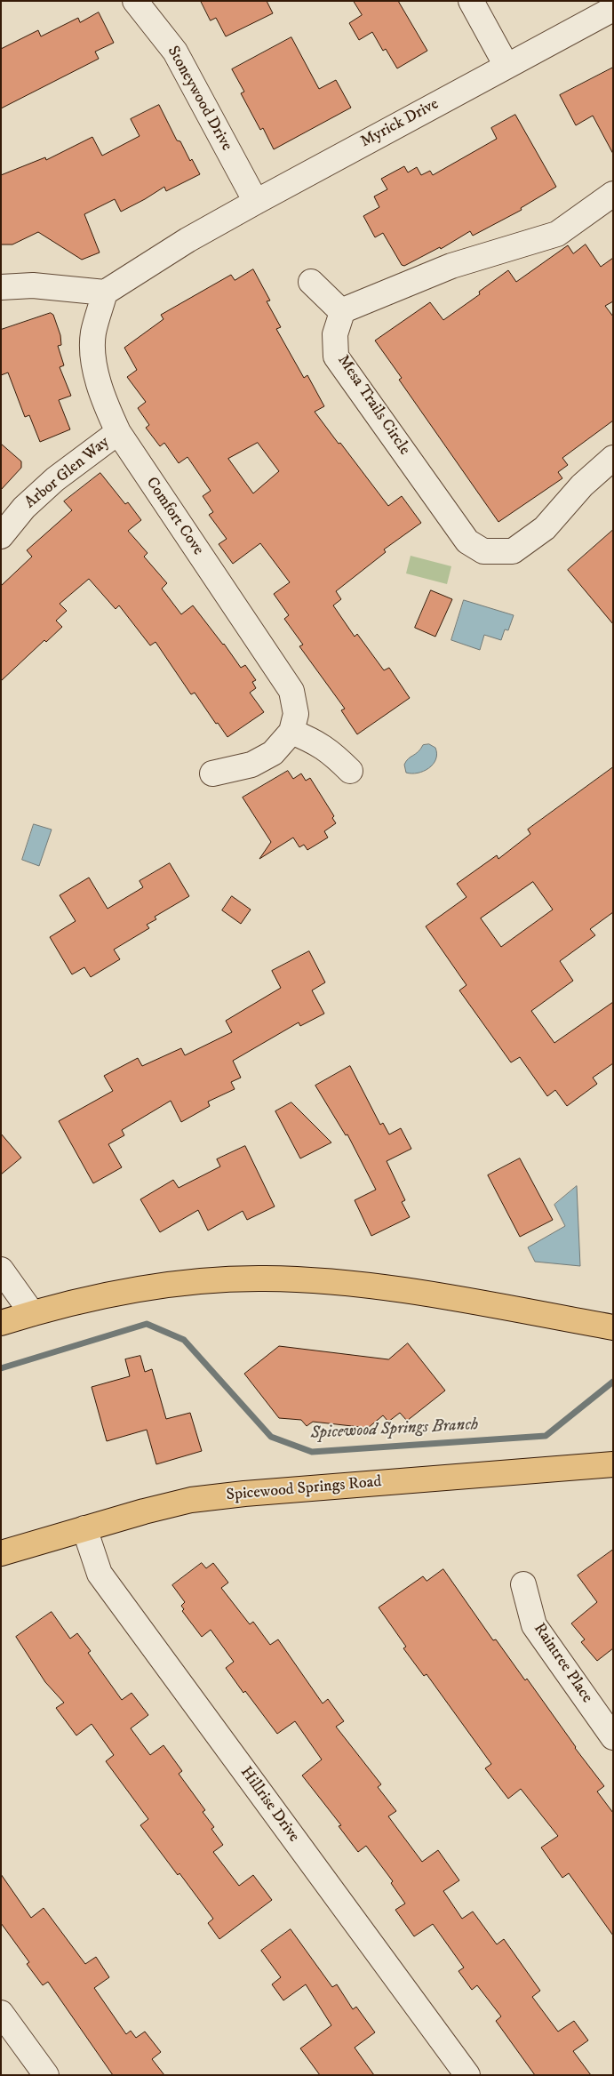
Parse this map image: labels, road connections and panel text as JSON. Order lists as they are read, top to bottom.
{
  "streets": {
    "main road": ["Spicewood Springs Road"],
    "street": [
      "Stoneywood Drive",
      "Myrick Drive",
      "Mesa Trails Circle",
      "Arbor Glen Way",
      "Comfort Cove",
      "Raintree Place",
      "Hillrise Drive"
    ]
  },
  "crossings": [
    ["Stoneywood Drive", "Myrick Drive"],
    ["Myrick Drive", "Comfort Cove"],
    ["Arbor Glen Way", "Comfort Cove"],
    ["Spicewood Springs Road", "Hillrise Drive"]
  ],
  "water": ["Spicewood Springs Branch"]
}
